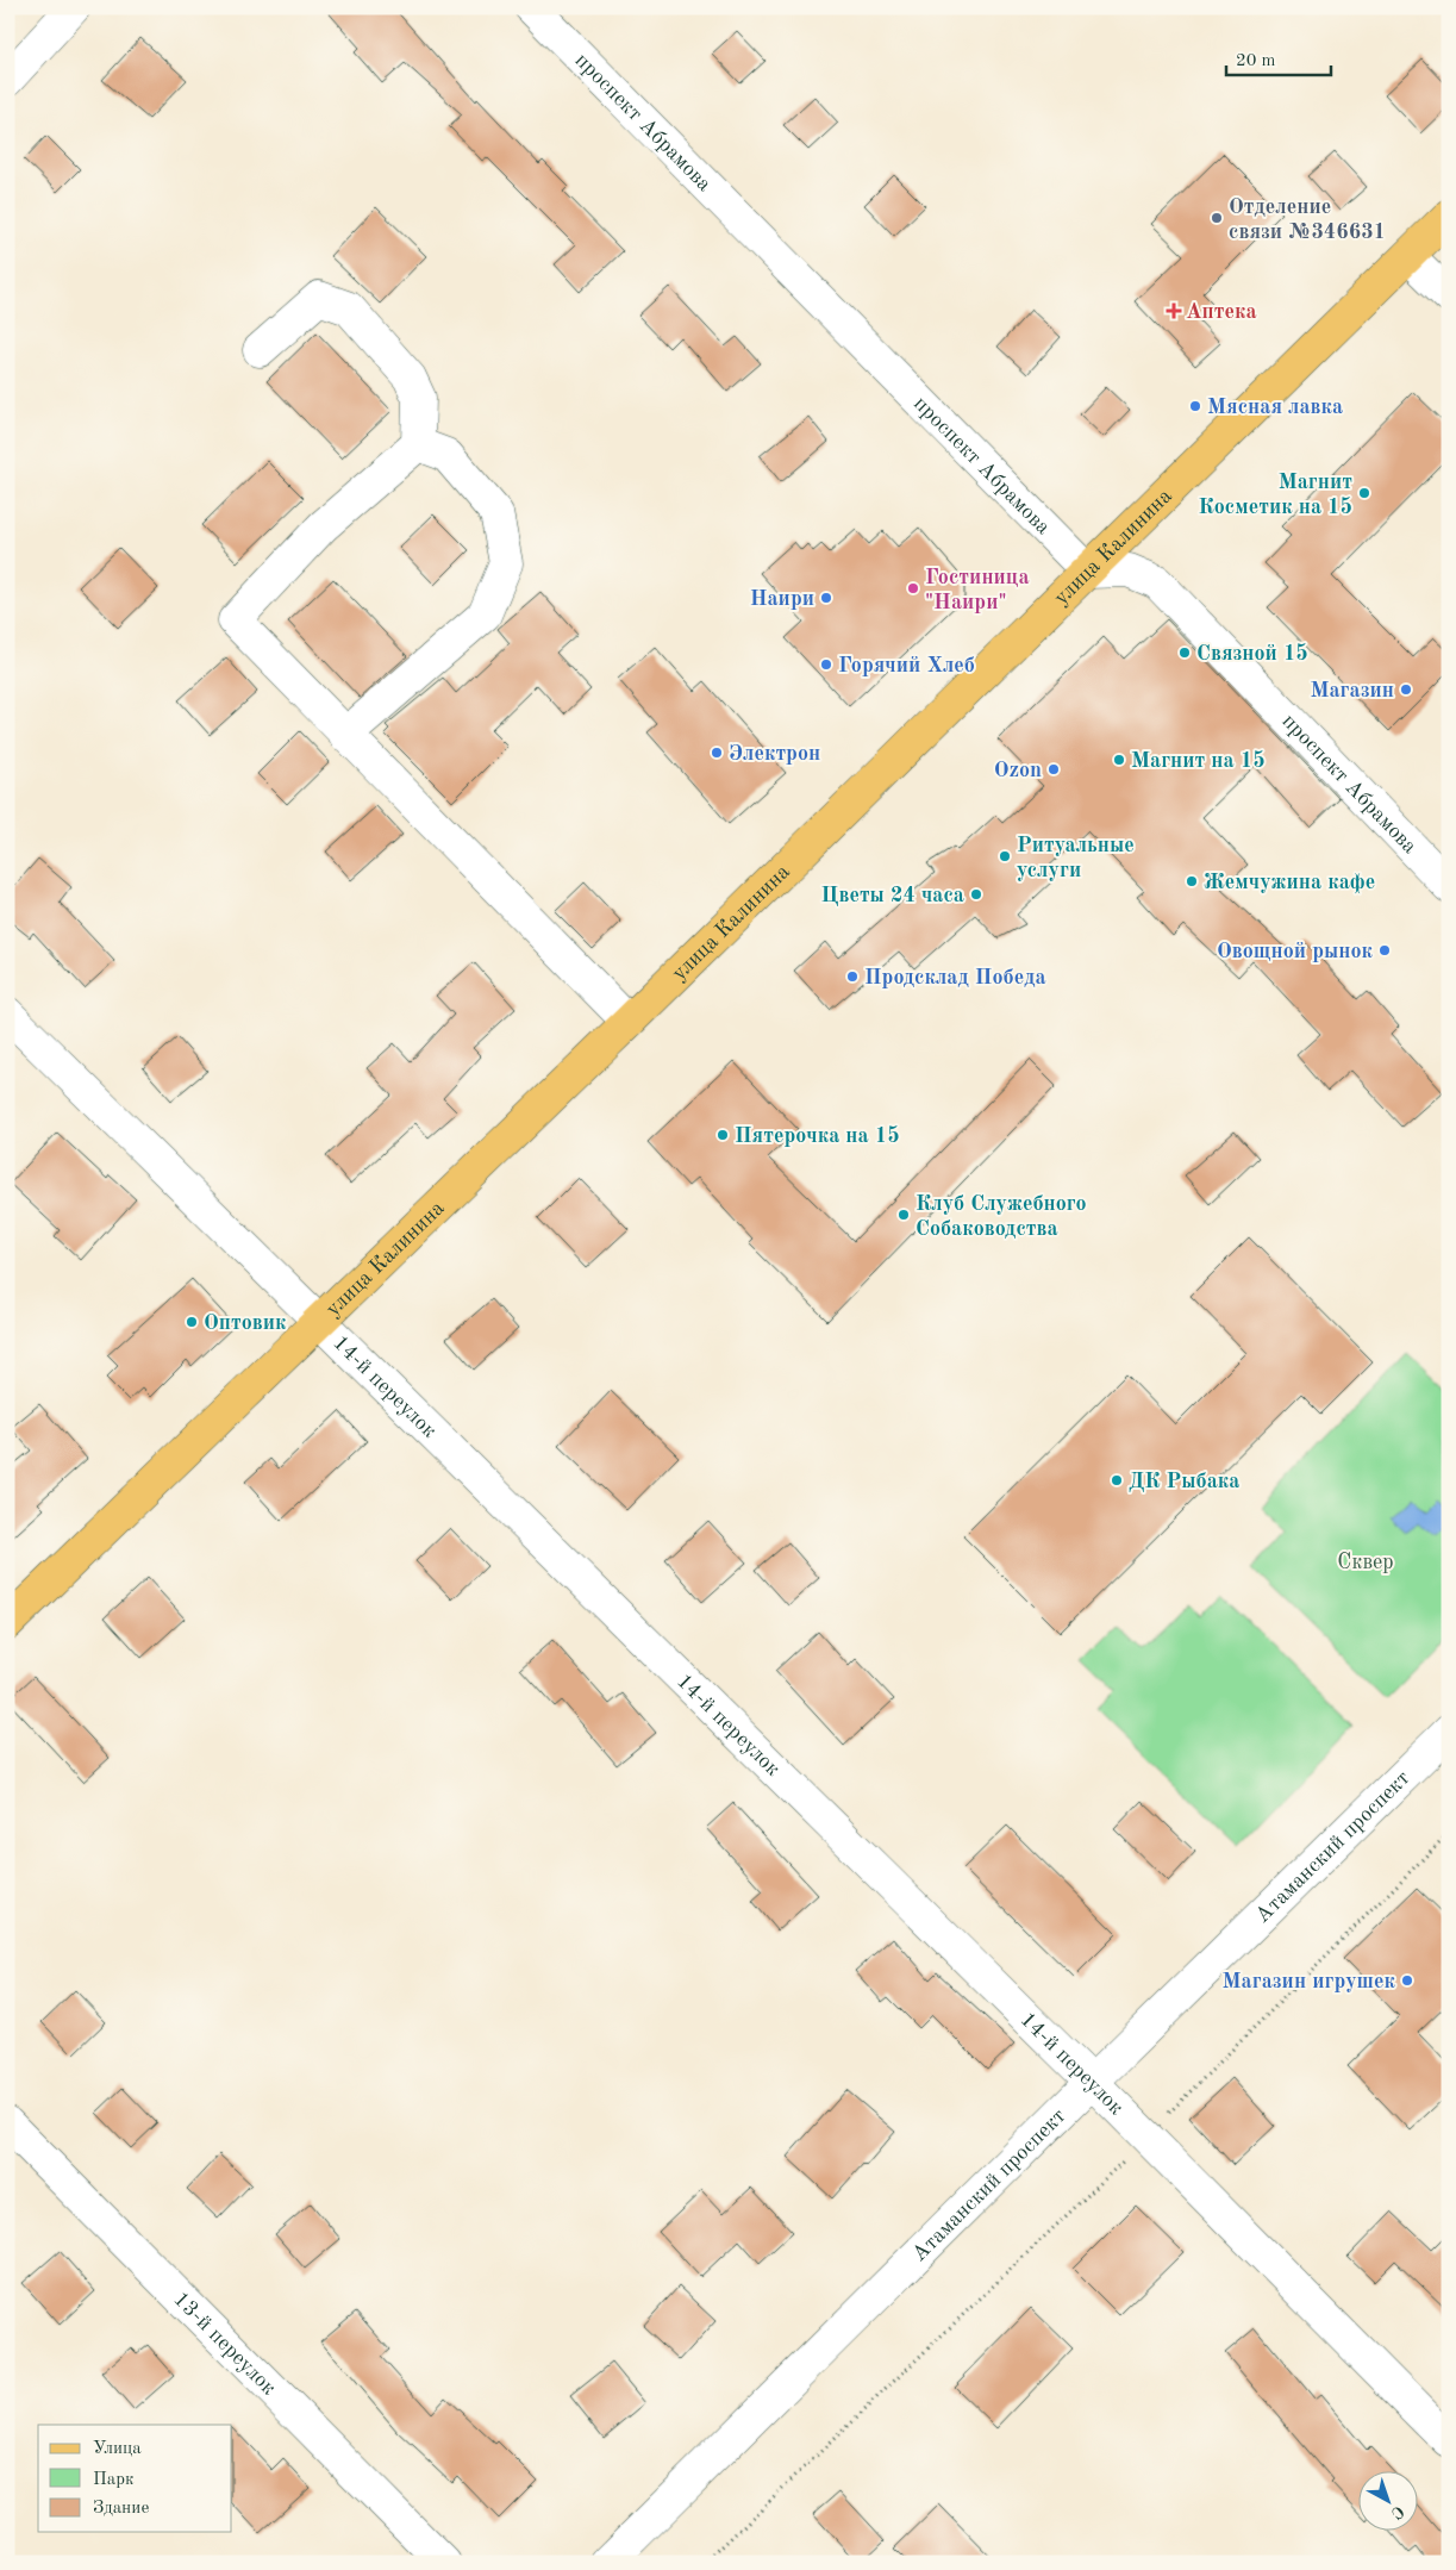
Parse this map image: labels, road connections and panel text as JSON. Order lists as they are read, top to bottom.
{
  "streets": {
    "main road": ["улица Калинина"],
    "street": [
      "проспект Абрамова",
      "14-й переулок",
      "Атаманский проспект",
      "13-й переулок"
    ]
  },
  "crossings": [
    ["проспект Абрамова", "улица Калинина"],
    ["улица Калинина", "14-й переулок"],
    ["14-й переулок", "Атаманский проспект"]
  ],
  "parks": ["Сквер"],
  "places": {
    "other": [
      "Отделение связи №346631",
      "Мясная лавка",
      "Магнит Косметик на 15",
      "Гостиница \"Наири\"",
      "Наири",
      "Связной 15",
      "Горячий Хлеб",
      "Магазин",
      "Электрон",
      "Магнит на 15",
      "Ozon",
      "Ритуальные услуги",
      "Жемчужина кафе",
      "Цветы 24 часа",
      "Овощной рынок",
      "Продсклад Победа",
      "Пятерочка на 15",
      "Клуб Служебного Собаководства",
      "Оптовик",
      "ДК Рыбака",
      "Магазин игрушек"
    ],
    "health": ["Аптека"]
  },
  "legend": ["Улица", "Парк", "Здание"],
  "scale_bar": "20 m",
  "north": "bottom right"
}
